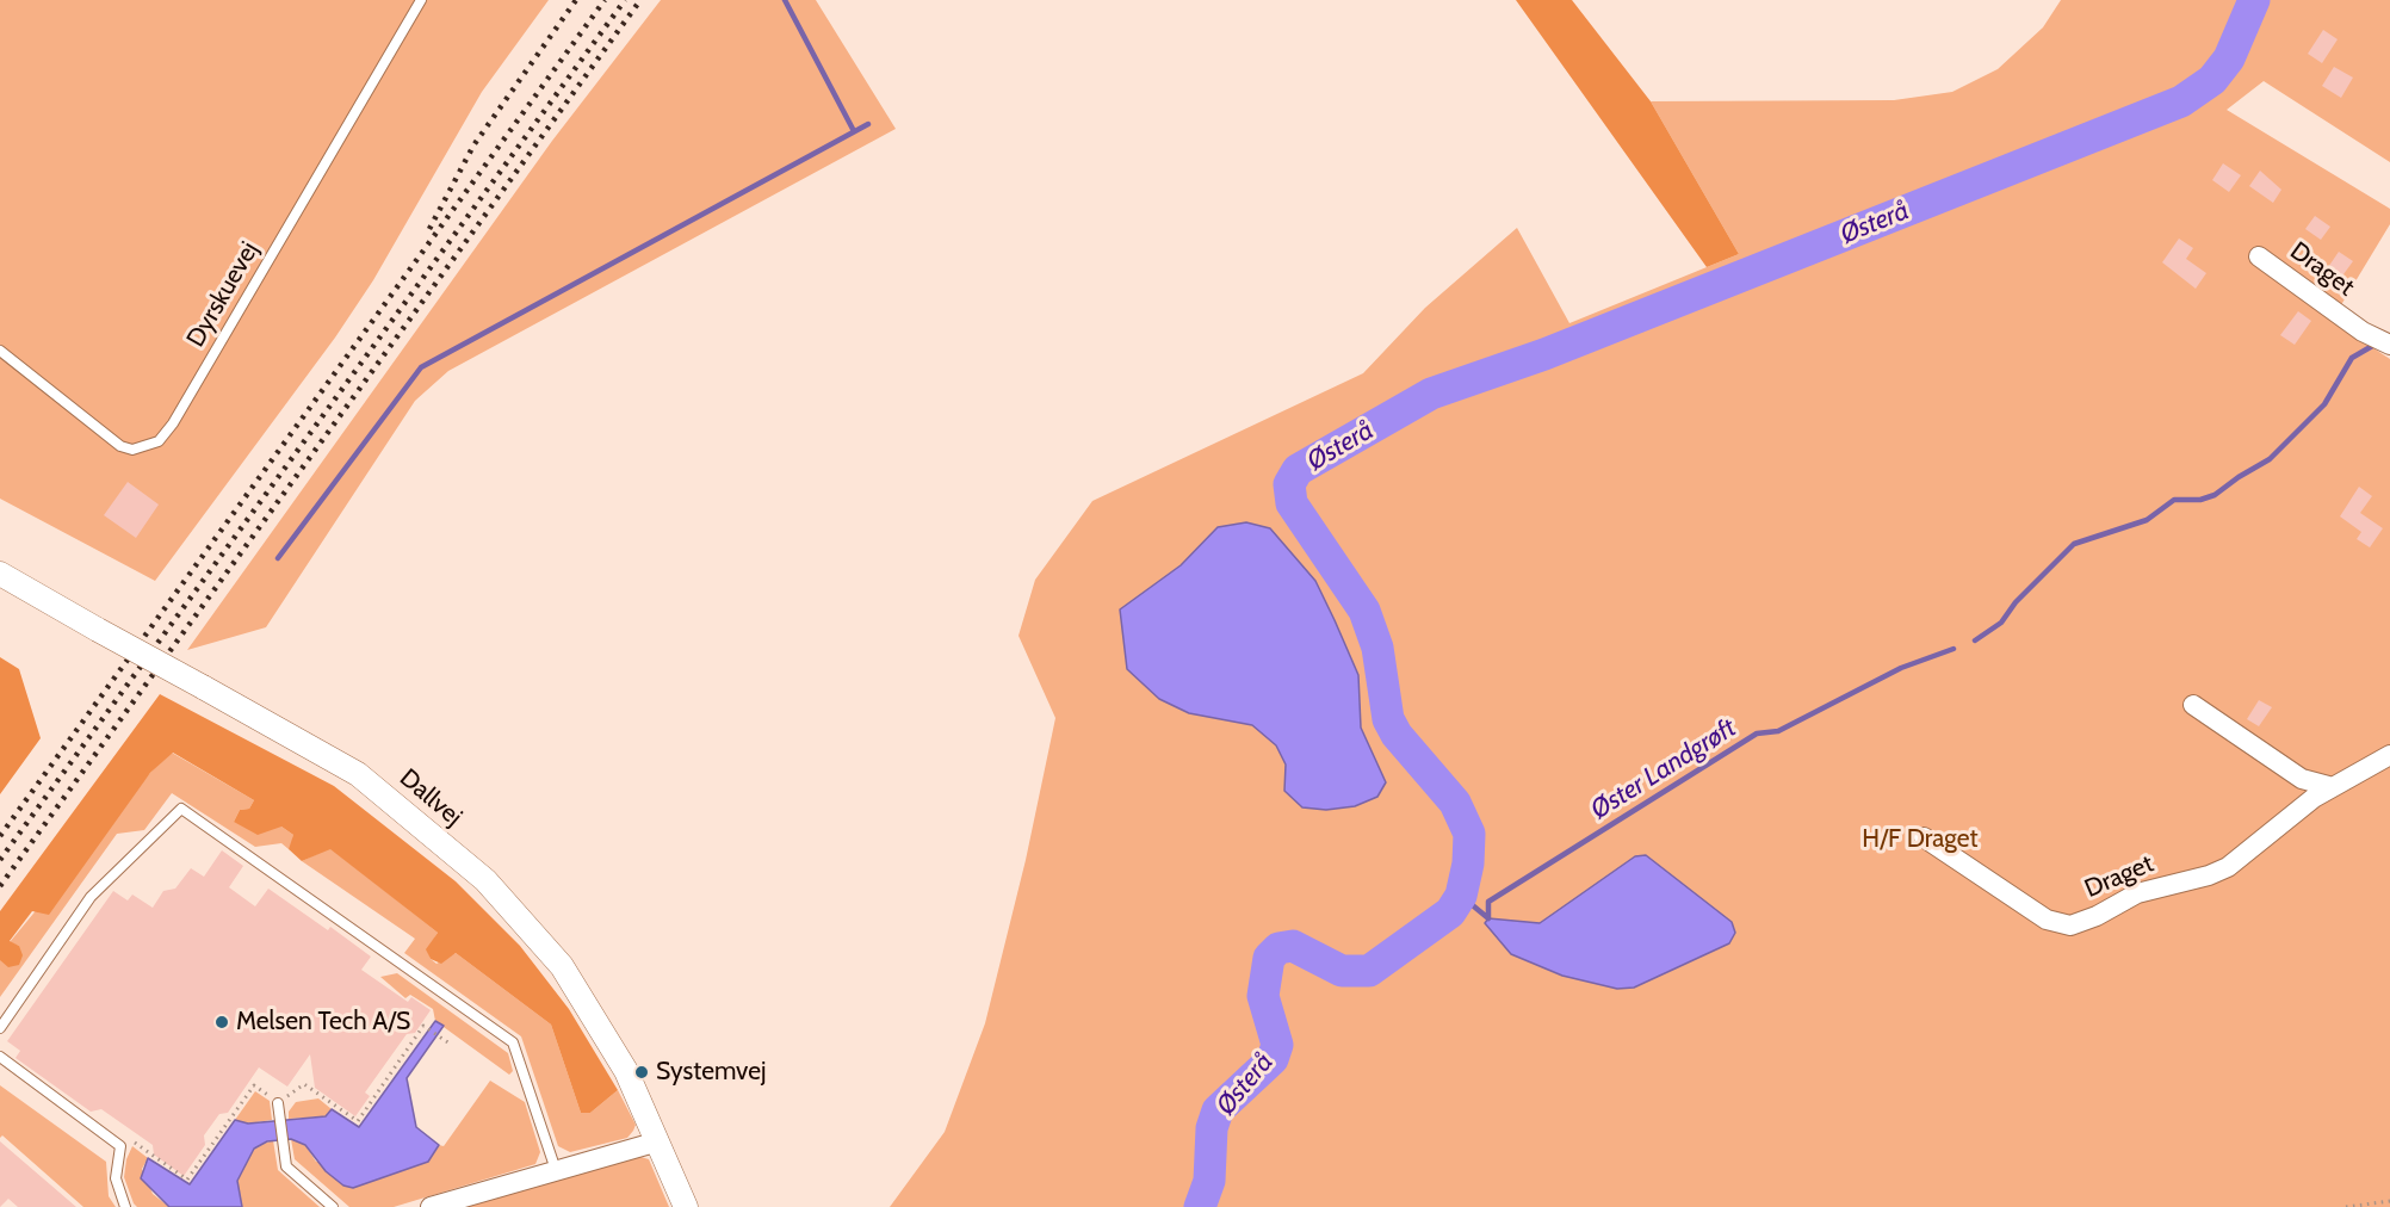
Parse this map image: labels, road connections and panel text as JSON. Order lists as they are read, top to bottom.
{
  "streets": {
    "street": ["Draget", "Dallvej"],
    "lane": ["Dyrskuevej"]
  },
  "water": ["Østerå", "Øster Landgrøft"],
  "parks": ["H/F Draget"],
  "places": ["Melsen Tech A/S", "Systemvej"]
}
